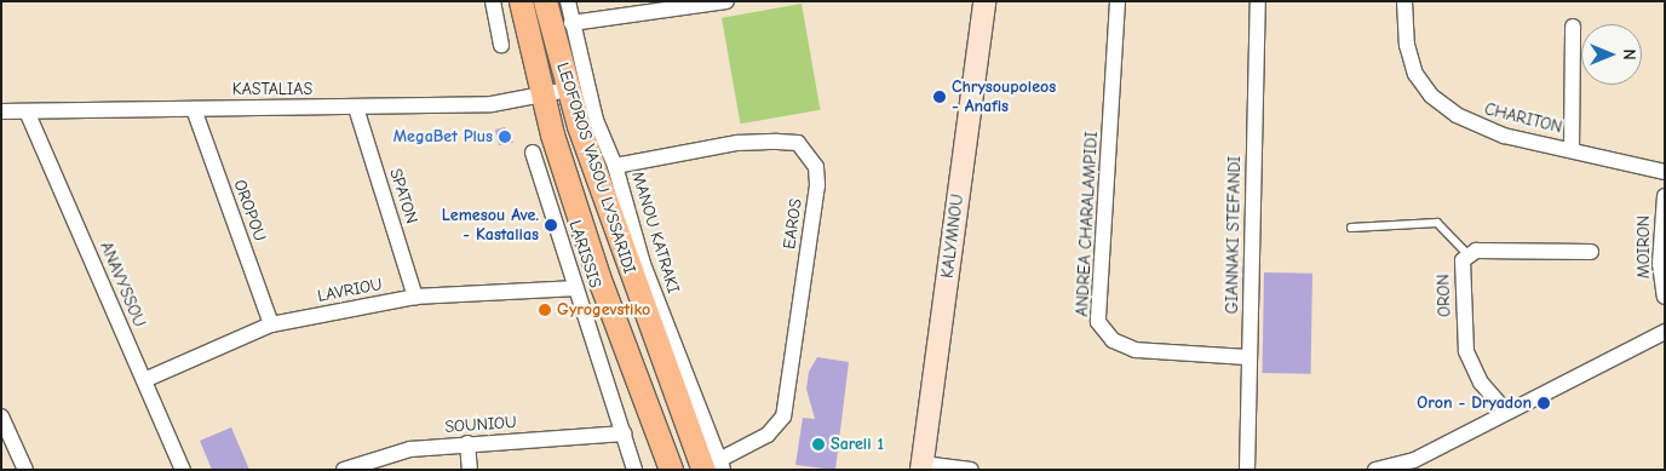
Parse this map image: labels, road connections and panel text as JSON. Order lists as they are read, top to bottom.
{
  "streets": {
    "main road": ["LEOFOROS VASOU LYSSARIDI"],
    "street": [
      "KASTALIAS",
      "CHARITON",
      "SPATON",
      "OROPOU",
      "EAROS",
      "ANDREA CHARALAMPIDI",
      "MANOU KATRAKI",
      "GIANNAKI STEFANDI",
      "KALYMNOU",
      "MOIRON",
      "LARISSIS",
      "ANAVYSSOU",
      "LAVRIOU",
      "ORON",
      "SOUNIOU"
    ]
  },
  "crossings": [
    ["KASTALIAS", "LEOFOROS VASOU LYSSARIDI"],
    ["KASTALIAS", "SPATON"],
    ["KASTALIAS", "OROPOU"],
    ["KASTALIAS", "ANAVYSSOU"],
    ["LEOFOROS VASOU LYSSARIDI", "EAROS"],
    ["LEOFOROS VASOU LYSSARIDI", "MANOU KATRAKI"],
    ["SPATON", "LAVRIOU"],
    ["OROPOU", "LAVRIOU"],
    ["EAROS", "MANOU KATRAKI"],
    ["ANDREA CHARALAMPIDI", "GIANNAKI STEFANDI"],
    ["LARISSIS", "LAVRIOU"],
    ["LARISSIS", "SOUNIOU"],
    ["ANAVYSSOU", "LAVRIOU"]
  ],
  "places": [
    "Chrysoupoleos - Anafis",
    "MegaBet Plus",
    "Lemesou Ave. - Kastalias",
    "Gyrogevstiko",
    "Oron - Dryadon",
    "Sareli 1"
  ],
  "north": "right"
}
